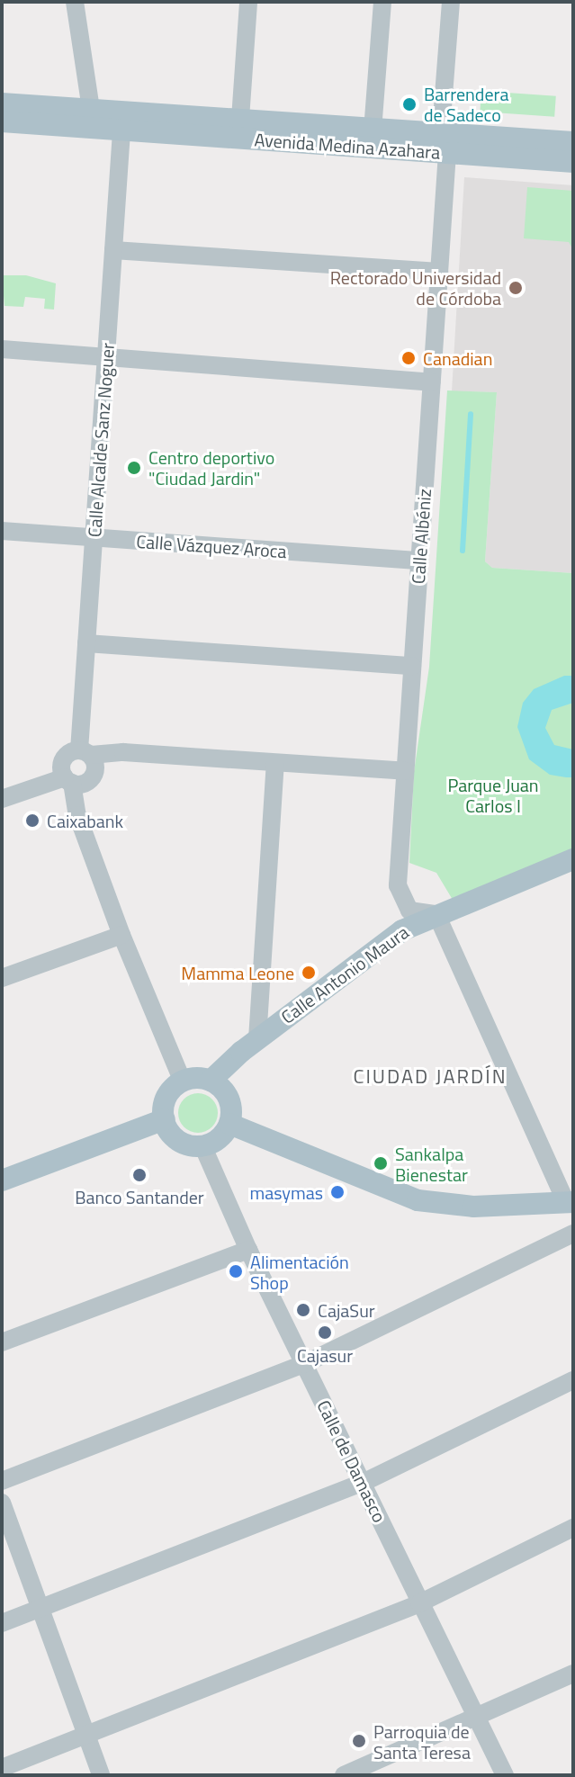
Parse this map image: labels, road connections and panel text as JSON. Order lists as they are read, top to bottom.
{
  "streets": {
    "main road": ["Avenida Medina Azahara", "Calle Antonio Maura"],
    "street": [
      "Calle Alcalde Sanz Noguer",
      "Calle Albéniz",
      "Calle Vázquez Aroca",
      "Calle de Damasco"
    ]
  },
  "crossings": [
    ["Avenida Medina Azahara", "Calle Alcalde Sanz Noguer"],
    ["Avenida Medina Azahara", "Calle Albéniz"],
    ["Calle Alcalde Sanz Noguer", "Calle Vázquez Aroca"],
    ["Calle Albéniz", "Calle Vázquez Aroca"],
    ["Calle Albéniz", "Calle Antonio Maura"],
    ["Calle Antonio Maura", "Calle de Damasco"]
  ],
  "districts": ["CIUDAD JARDÍN"],
  "parks": ["Parque Juan Carlos I"],
  "places": [
    "Barrendera de Sadeco",
    "Rectorado Universidad de Córdoba",
    "Canadian",
    "Centro deportivo \"Ciudad Jardin\"",
    "Caixabank",
    "Mamma Leone",
    "Sankalpa Bienestar",
    "Banco Santander",
    "masymas",
    "Alimentación Shop",
    "CajaSur",
    "Cajasur",
    "Parroquia de Santa Teresa"
  ]
}
